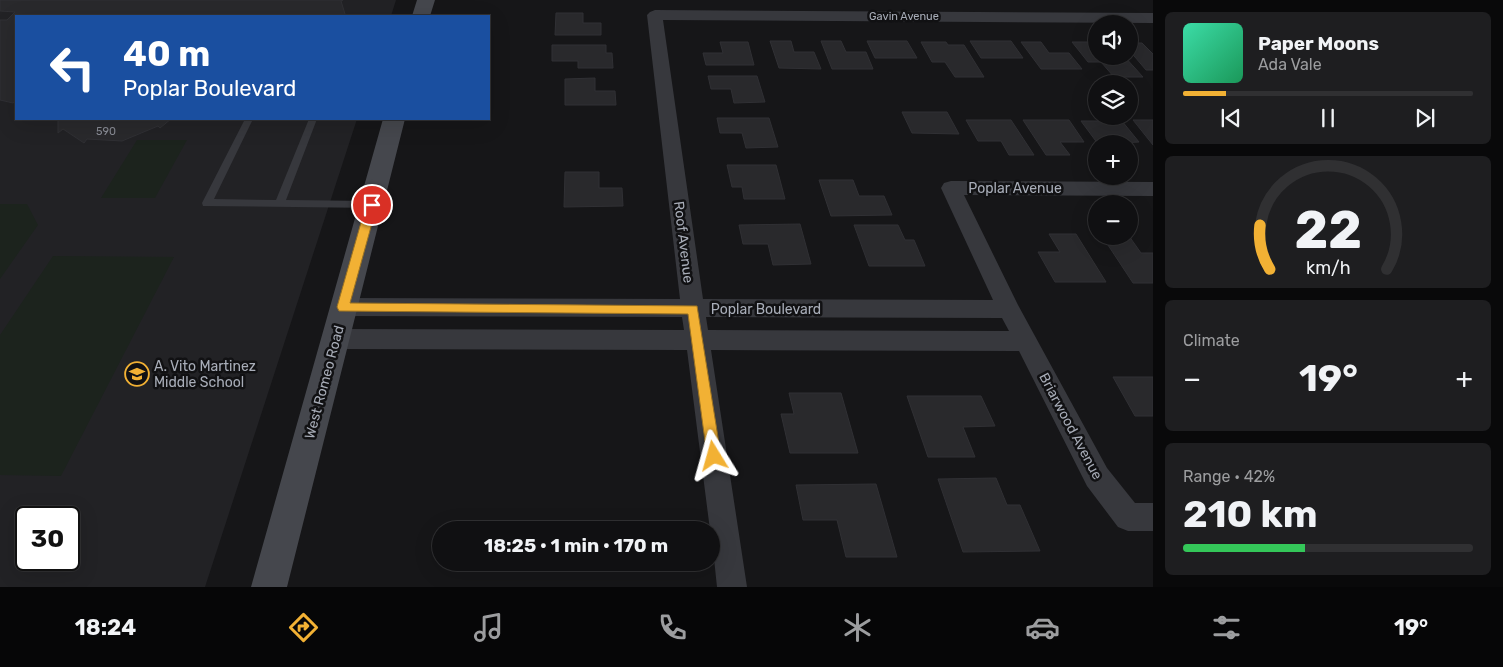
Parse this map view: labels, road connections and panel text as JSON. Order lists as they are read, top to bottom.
{
  "streets": {
    "main road": ["West Romeo Road"],
    "street": [
      "Gavin Avenue",
      "Poplar Avenue",
      "Roof Avenue",
      "Poplar Boulevard",
      "Briarwood Avenue"
    ]
  },
  "crossings": [
    ["Gavin Avenue", "Roof Avenue"],
    ["Poplar Avenue", "Poplar Boulevard"],
    ["Poplar Avenue", "Briarwood Avenue"],
    ["Roof Avenue", "Poplar Boulevard"],
    ["Poplar Boulevard", "West Romeo Road"],
    ["Poplar Boulevard", "Briarwood Avenue"]
  ],
  "places": {
    "school or university": ["A. Vito Martinez Middle School"]
  },
  "house_numbers": ["590"],
  "page": {
    "map_buttons": ["+", "−"],
    "turn": ["40 m", "Poplar Boulevard"],
    "song": ["Paper Moons", "Ada Vale"],
    "tile": [
      "Climate",
      ["Range · 42%", "210 km"]
    ],
    "heat": ["−", "19°", "+"],
    "limit": "30",
    "trip": "18:25 · 1 min · 170 m",
    "tabs": ["18:24", "19°"],
    "gauge": ["22", "km/h"]
  }
}
